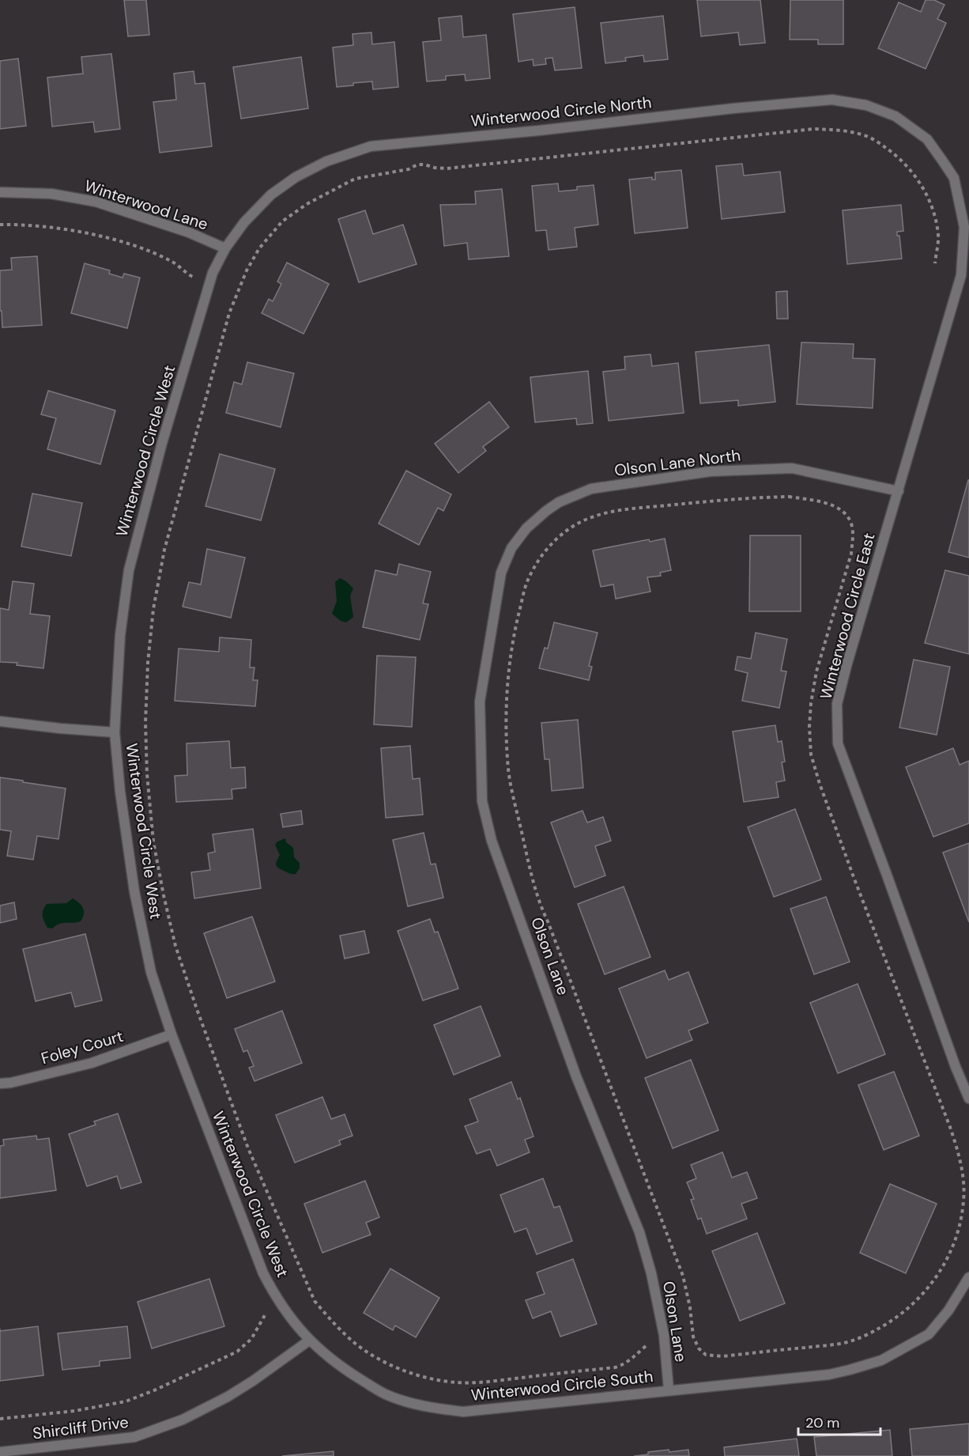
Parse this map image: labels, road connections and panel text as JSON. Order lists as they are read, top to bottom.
{
  "streets": {
    "street": [
      "Winterwood Circle North",
      "Winterwood Lane",
      "Winterwood Circle West",
      "Olson Lane North",
      "Winterwood Circle East",
      "Olson Lane",
      "Foley Court",
      "Winterwood Circle South",
      "Shircliff Drive"
    ]
  },
  "crossings": [
    ["Winterwood Circle North", "Winterwood Lane"],
    ["Winterwood Circle North", "Winterwood Circle West"],
    ["Winterwood Circle North", "Winterwood Circle East"],
    ["Winterwood Lane", "Winterwood Circle West"],
    ["Winterwood Circle West", "Foley Court"],
    ["Winterwood Circle West", "Winterwood Circle South"],
    ["Winterwood Circle West", "Shircliff Drive"],
    ["Olson Lane North", "Winterwood Circle East"],
    ["Olson Lane North", "Olson Lane"],
    ["Olson Lane", "Winterwood Circle South"],
    ["Winterwood Circle South", "Shircliff Drive"]
  ],
  "scale_bar": "20 m"
}
